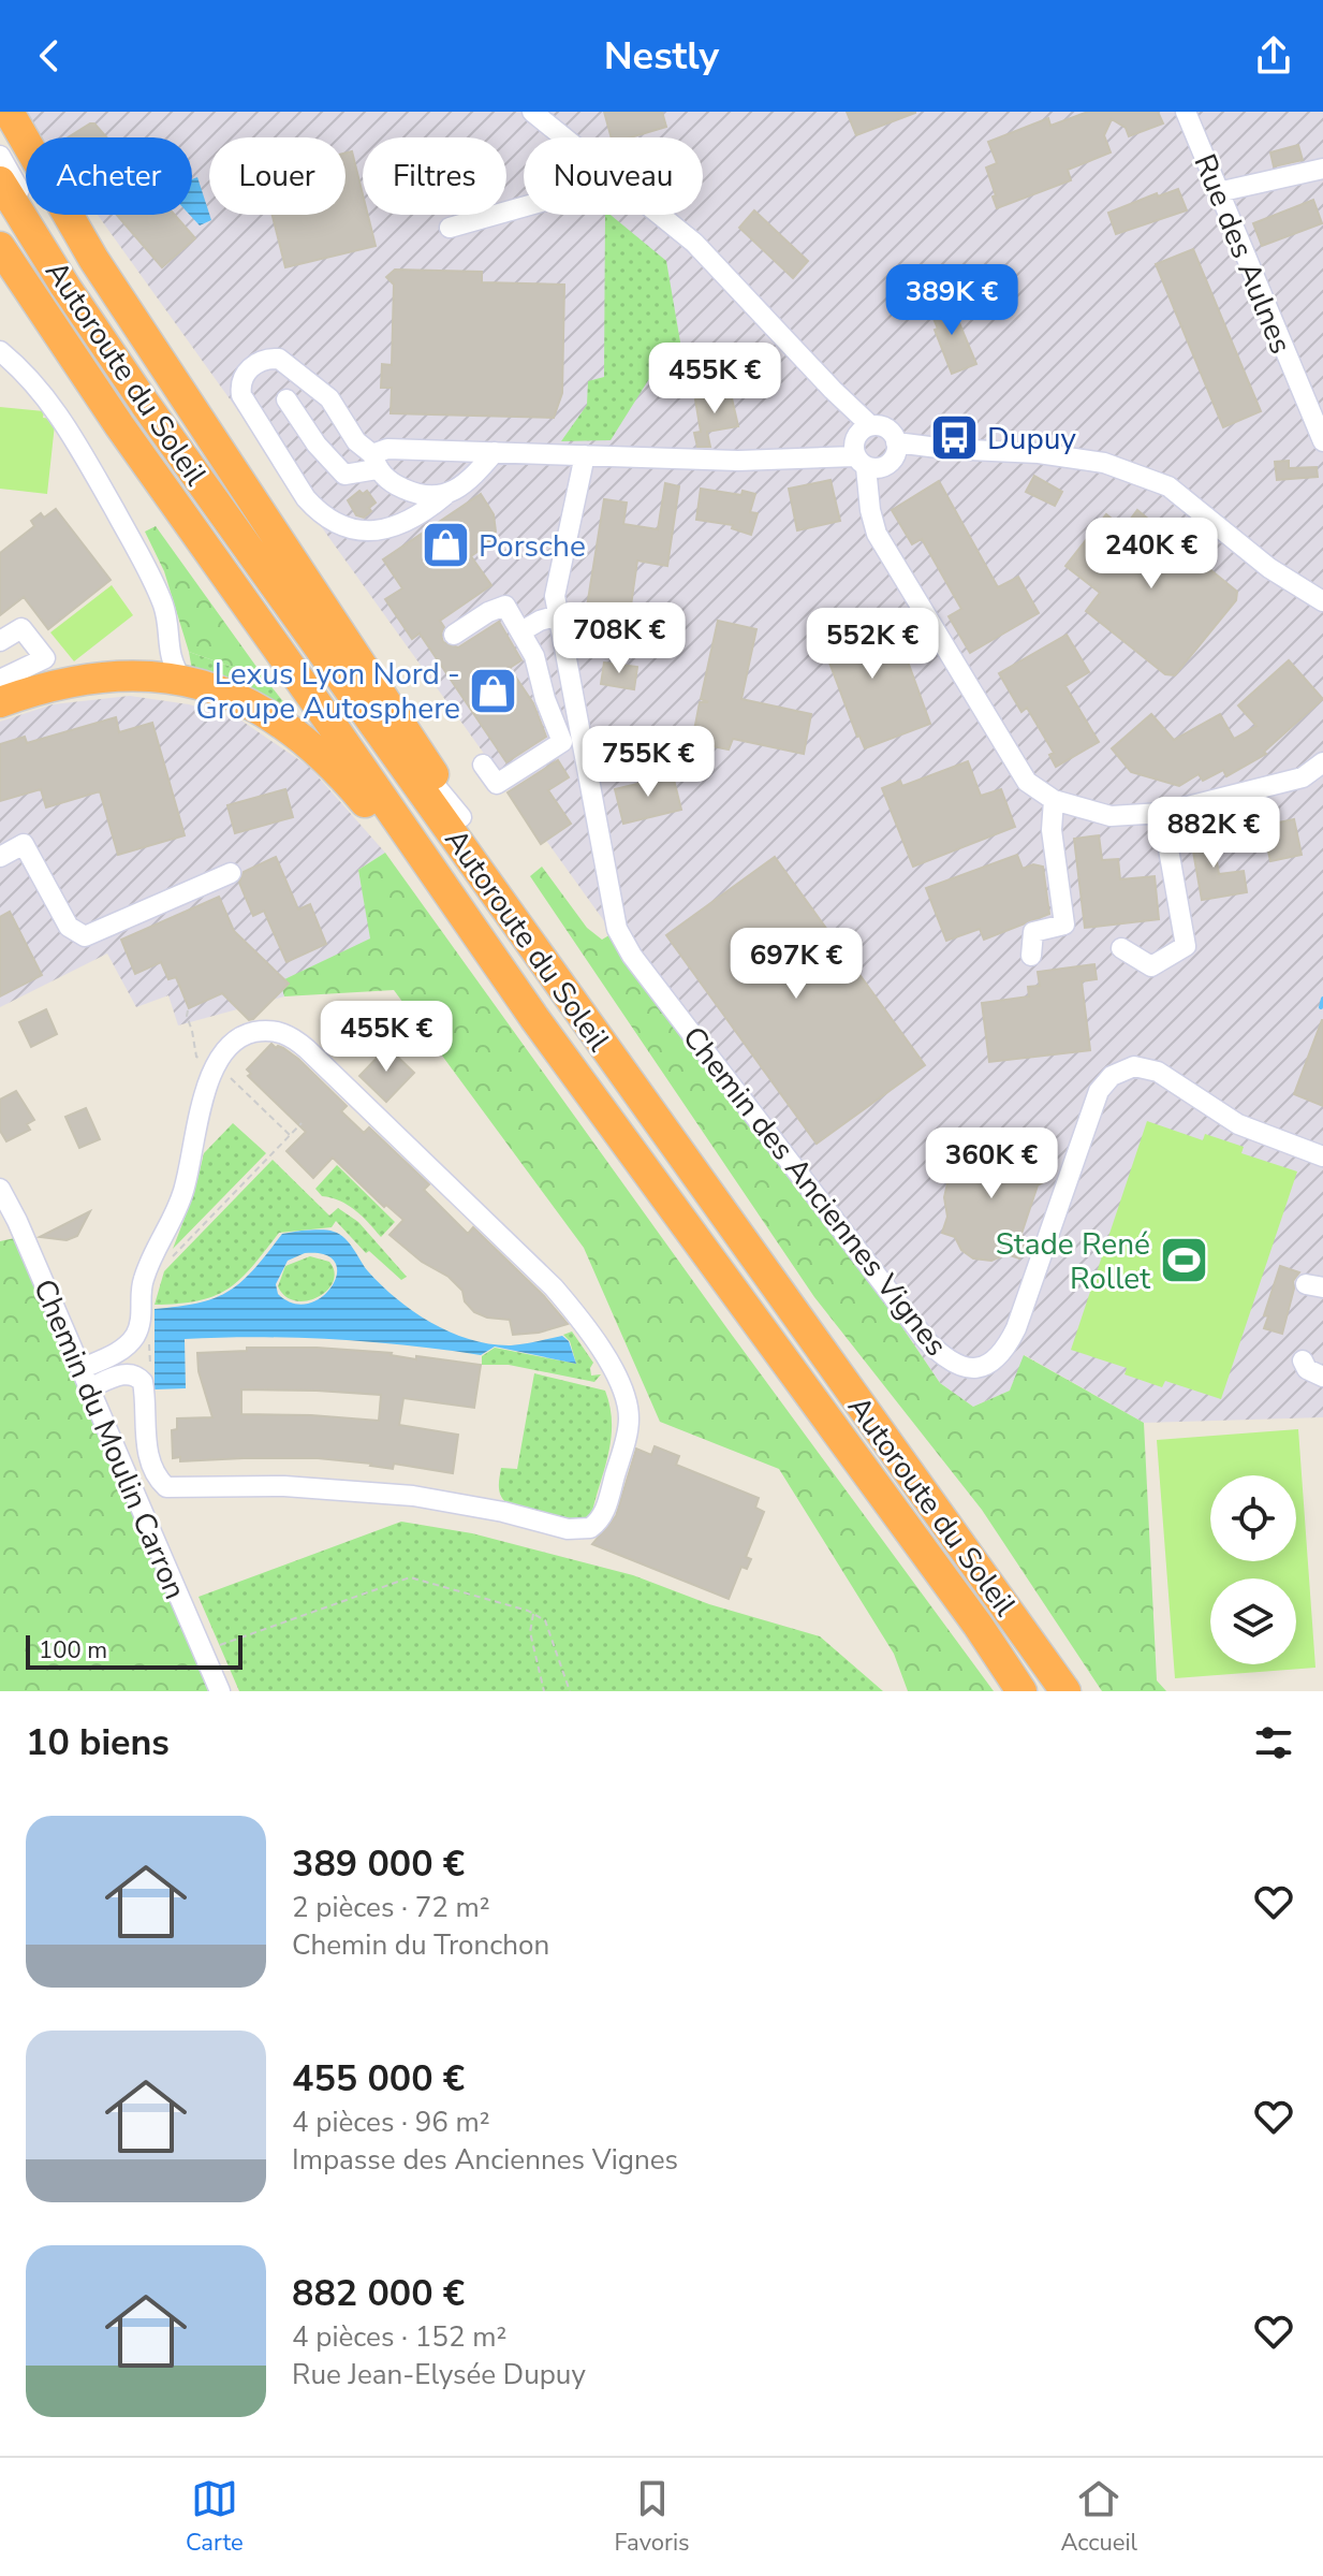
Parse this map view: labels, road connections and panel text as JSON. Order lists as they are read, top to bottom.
{
  "streets": {
    "highway": ["Autoroute du Soleil"],
    "street": ["Rue des Aulnes", "Chemin des Anciennes Vignes", "Chemin du Moulin Carron"]
  },
  "places": {
    "bus stop": ["Dupuy"],
    "shop": ["Porsche", "Lexus Lyon Nord - Groupe Autosphere"],
    "sports": ["Stade René Rollet"]
  },
  "scale_bar": "100 m",
  "page": {
    "header": "Nestly",
    "chip": [
      "Acheter",
      "Louer",
      "Filtres",
      "Nouveau"
    ],
    "price": [
      "389K €",
      "455K €",
      "240K €",
      "708K €",
      "552K €",
      "755K €",
      "882K €",
      "697K €",
      "455K €",
      "360K €"
    ],
    "scale": "100 m",
    "heading": "10 biens",
    "list": [
      {
        "name": "389 000 €",
        "note": "2 pièces · 72 m² · Chemin du Tronchon"
      },
      {
        "name": "455 000 €",
        "note": "4 pièces · 96 m² · Impasse des Anciennes Vignes"
      },
      {
        "name": "882 000 €",
        "note": "4 pièces · 152 m² · Rue Jean-Elysée Dupuy"
      }
    ],
    "tabs": ["Carte", "Favoris", "Accueil"]
  }
}
